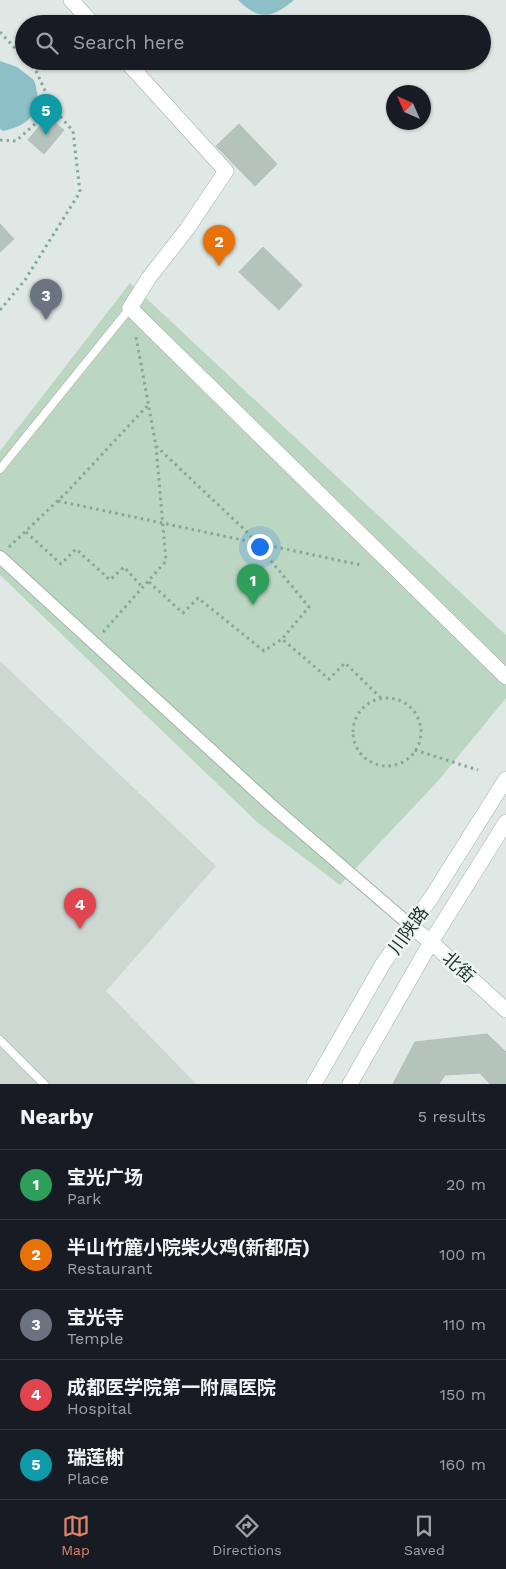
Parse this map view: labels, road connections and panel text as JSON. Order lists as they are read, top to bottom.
{
  "streets": {
    "street": ["川陕路", "北街"]
  },
  "crossings": [
    ["川陕路", "北街"]
  ],
  "north": "top left",
  "page": {
    "search": "Search here",
    "pins": [
      "5",
      "2",
      "3",
      "1",
      "4"
    ],
    "heading": ["Nearby", "5 results"],
    "list": [
      {
        "mark": "1",
        "name": "宝光广场",
        "note": "Park",
        "value": "20 m"
      },
      {
        "mark": "2",
        "name": "半山竹簏小院柴火鸡(新都店)",
        "note": "Restaurant",
        "value": "100 m"
      },
      {
        "mark": "3",
        "name": "宝光寺",
        "note": "Temple",
        "value": "110 m"
      },
      {
        "mark": "4",
        "name": "成都医学院第一附属医院",
        "note": "Hospital",
        "value": "150 m"
      },
      {
        "mark": "5",
        "name": "瑞莲榭",
        "note": "Place",
        "value": "160 m"
      }
    ],
    "nav": ["Map", "Directions", "Saved"]
  }
}
